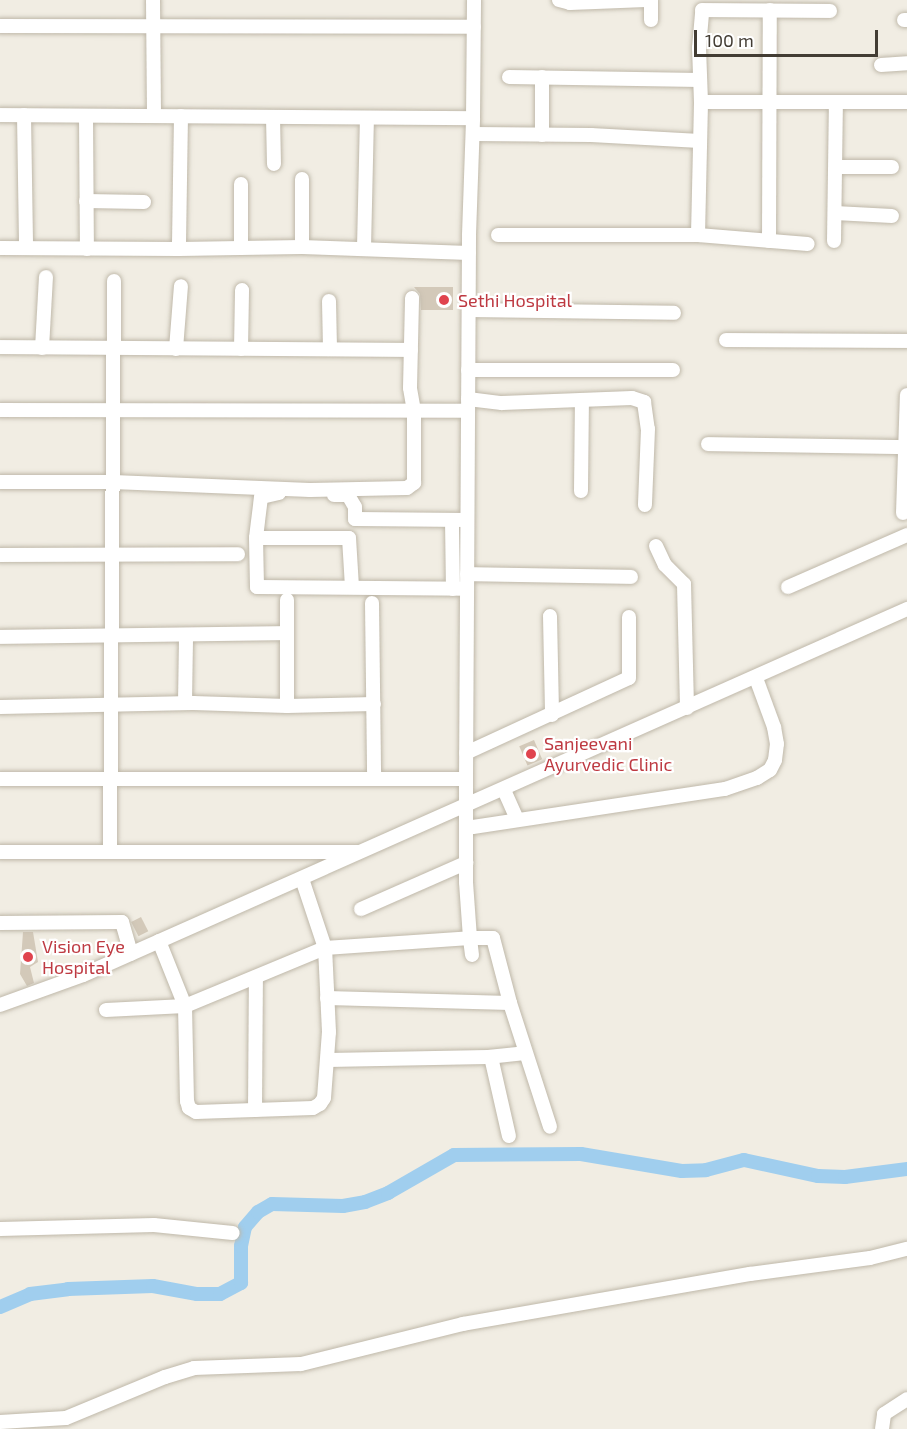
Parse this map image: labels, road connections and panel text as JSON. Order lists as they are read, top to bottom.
{
  "places": ["Sethi Hospital", "Sanjeevani Ayurvedic Clinic", "Vision Eye Hospital"],
  "scale_bar": "100 m"
}
